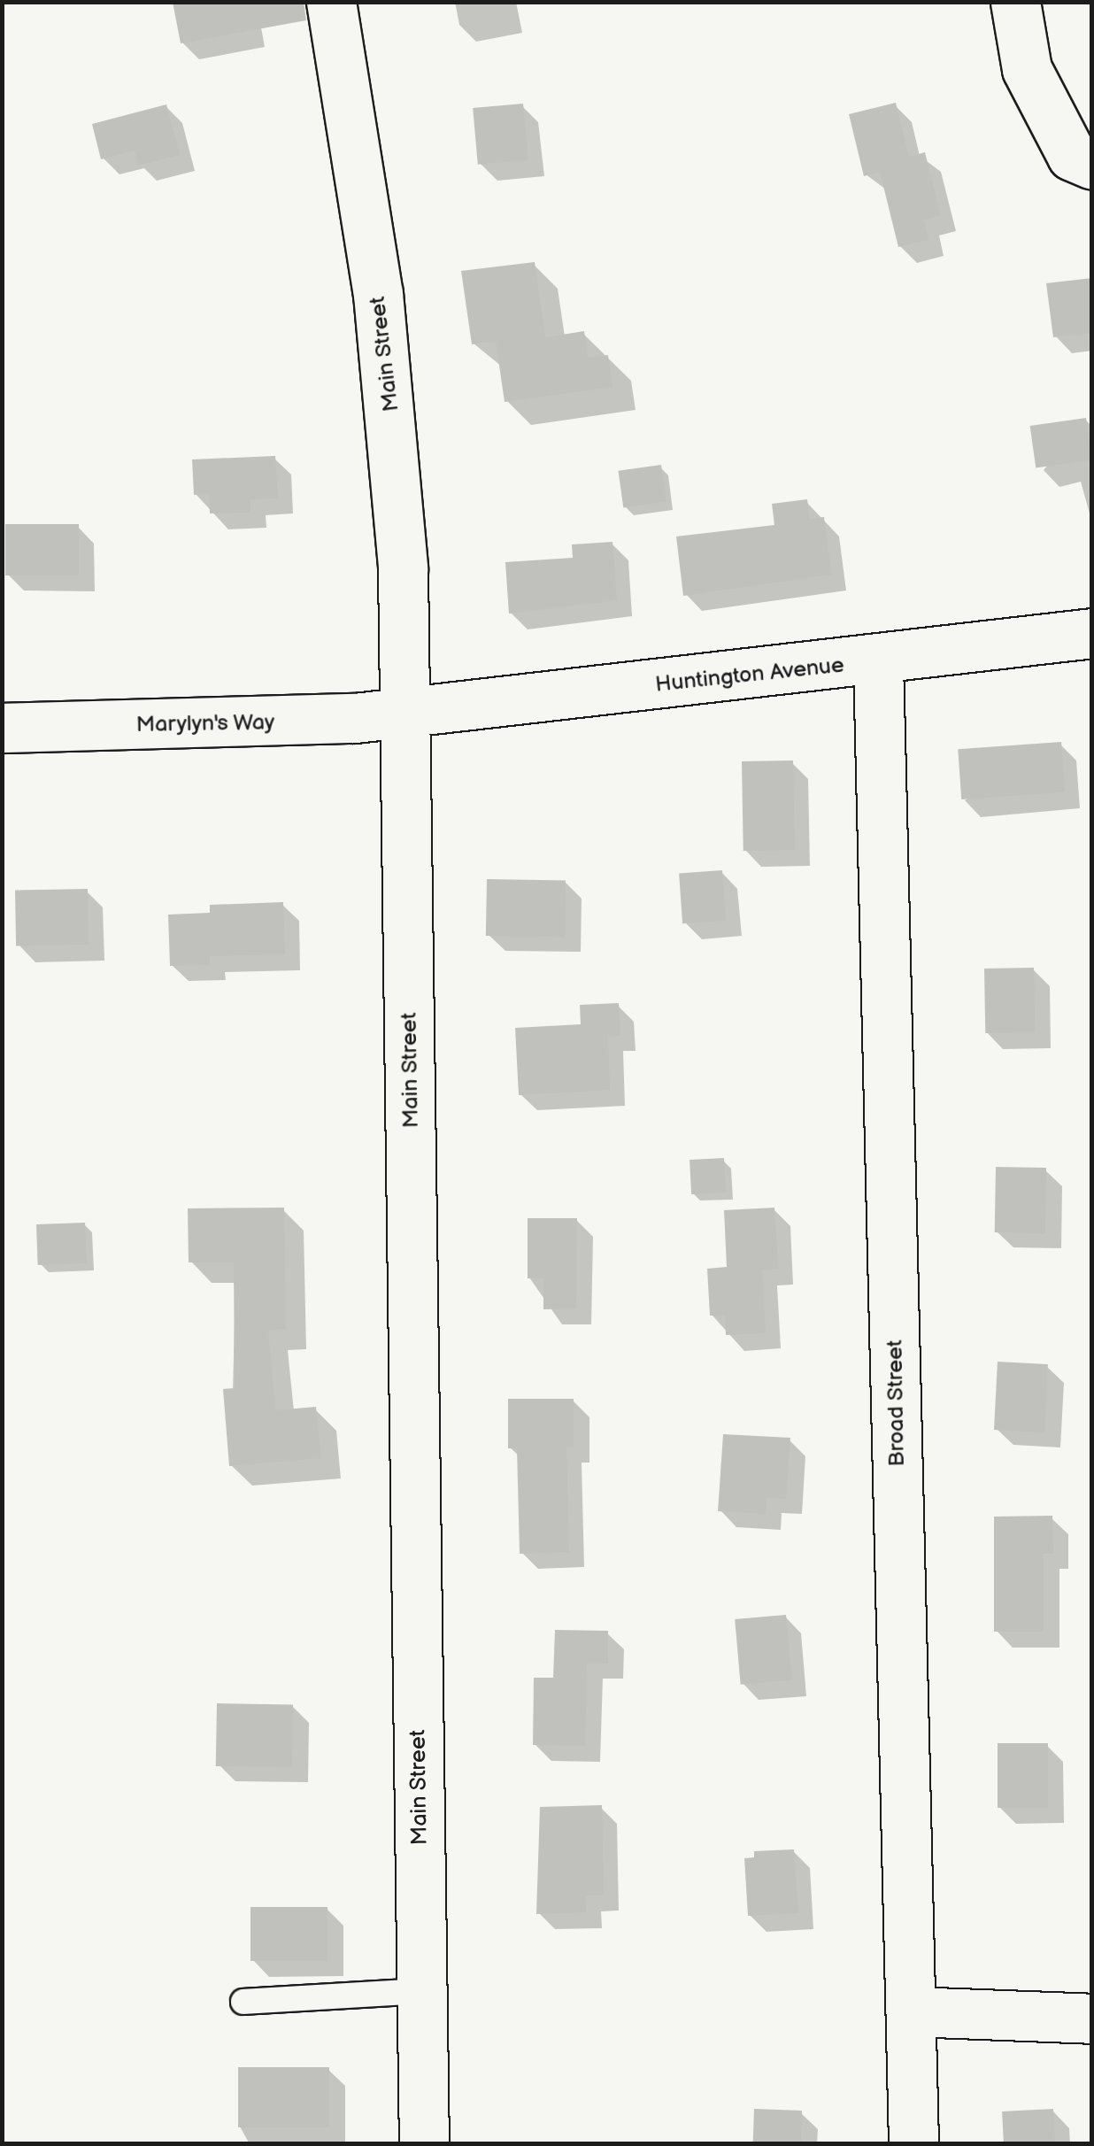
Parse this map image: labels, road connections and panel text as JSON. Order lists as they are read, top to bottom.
{
  "streets": {
    "street": [
      "Main Street",
      "Huntington Avenue",
      "Marylyn's Way",
      "Broad Street"
    ]
  },
  "crossings": [
    ["Main Street", "Huntington Avenue"],
    ["Main Street", "Marylyn's Way"],
    ["Huntington Avenue", "Marylyn's Way"],
    ["Huntington Avenue", "Broad Street"]
  ]
}
